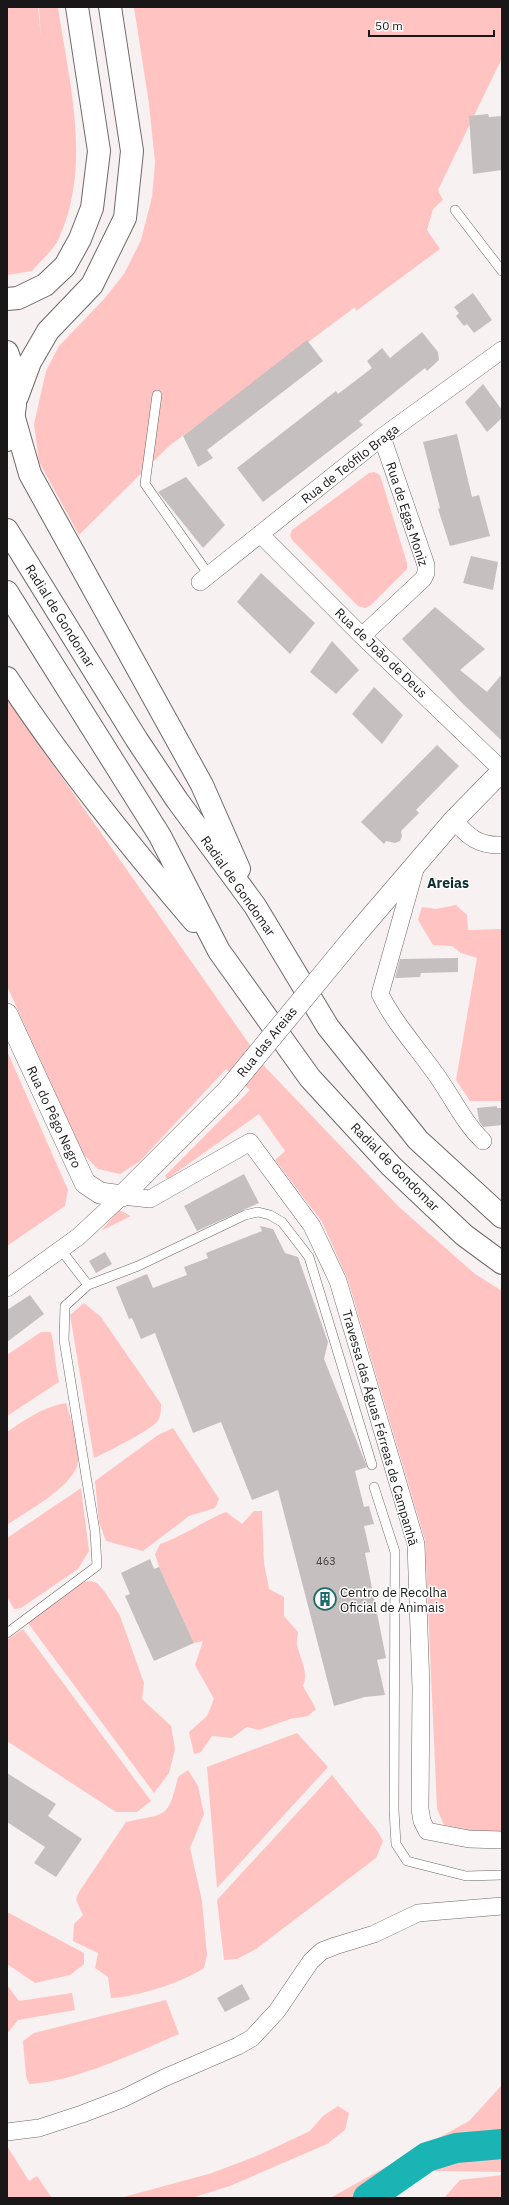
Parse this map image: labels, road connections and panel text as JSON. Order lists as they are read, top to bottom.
{
  "streets": {
    "main road": ["Radial de Gondomar"],
    "street": [
      "Rua de Teófilo Braga",
      "Rua de Egas Moniz",
      "Rua de João de Deus",
      "Rua das Areias",
      "Rua do Pêgo Negro",
      "Travessa das Águas Férreas de Campanhã"
    ]
  },
  "crossings": [
    ["Rua de Teófilo Braga", "Rua de Egas Moniz"],
    ["Rua de Teófilo Braga", "Rua de João de Deus"],
    ["Rua de Egas Moniz", "Rua de João de Deus"],
    ["Rua de João de Deus", "Rua das Areias"],
    ["Rua das Areias", "Rua do Pêgo Negro"],
    ["Rua das Areias", "Travessa das Águas Férreas de Campanhã"],
    ["Rua do Pêgo Negro", "Travessa das Águas Férreas de Campanhã"]
  ],
  "districts": ["Areias"],
  "places": {
    "building": ["Centro de Recolha Oficial de Animais"]
  },
  "house_numbers": ["463"],
  "scale_bar": "50 m"
}
